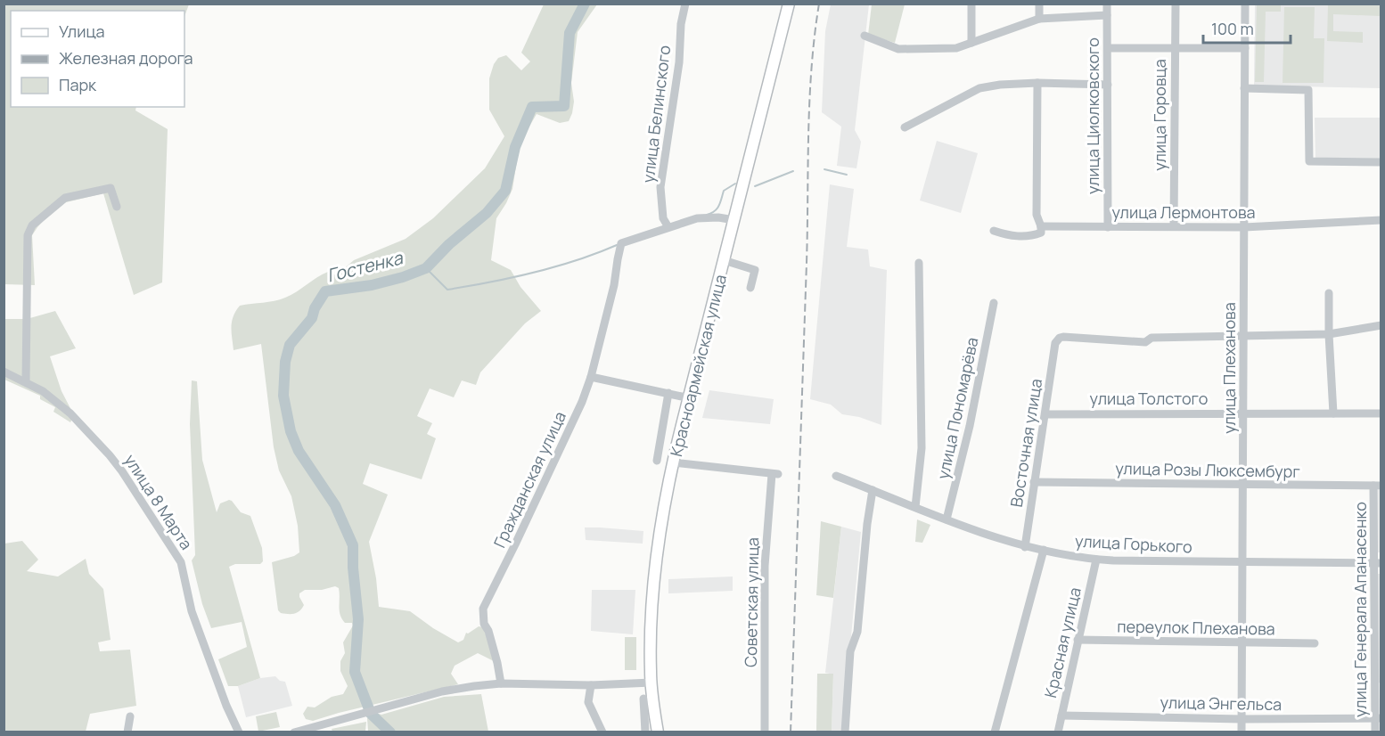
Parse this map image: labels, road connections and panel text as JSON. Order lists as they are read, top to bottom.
{
  "streets": {
    "main road": ["Красноармейская улица"],
    "street": [
      "улица Белинского",
      "улица Горовца",
      "улица Циолковского",
      "улица Лермонтова",
      "улица Плеханова",
      "улица Толстого",
      "улица Пономарёва",
      "Восточная улица",
      "улица Розы Люксембург",
      "Гражданская улица",
      "улица 8 Марта",
      "улица Горького",
      "Советская улица",
      "улица Генерала Апанасенко",
      "переулок Плеханова",
      "Красная улица",
      "улица Энгельса"
    ]
  },
  "crossings": [
    ["улица Белинского", "Гражданская улица"],
    ["улица Горовца", "улица Лермонтова"],
    ["улица Циолковского", "улица Лермонтова"],
    ["улица Лермонтова", "улица Плеханова"],
    ["Красноармейская улица", "Советская улица"],
    ["улица Плеханова", "улица Толстого"],
    ["улица Плеханова", "Восточная улица"],
    ["улица Плеханова", "улица Розы Люксембург"],
    ["улица Плеханова", "улица Горького"],
    ["улица Плеханова", "переулок Плеханова"],
    ["улица Плеханова", "улица Энгельса"],
    ["улица Толстого", "Восточная улица"],
    ["улица Пономарёва", "улица Горького"],
    ["Восточная улица", "улица Розы Люксембург"],
    ["Восточная улица", "улица Горького"],
    ["улица Розы Люксембург", "улица Генерала Апанасенко"],
    ["улица Горького", "улица Генерала Апанасенко"],
    ["улица Горького", "Красная улица"],
    ["улица Генерала Апанасенко", "улица Энгельса"],
    ["переулок Плеханова", "Красная улица"],
    ["Красная улица", "улица Энгельса"]
  ],
  "water": ["Гостенка"],
  "legend": ["Улица", "Железная дорога", "Парк"],
  "scale_bar": "100 m"
}
